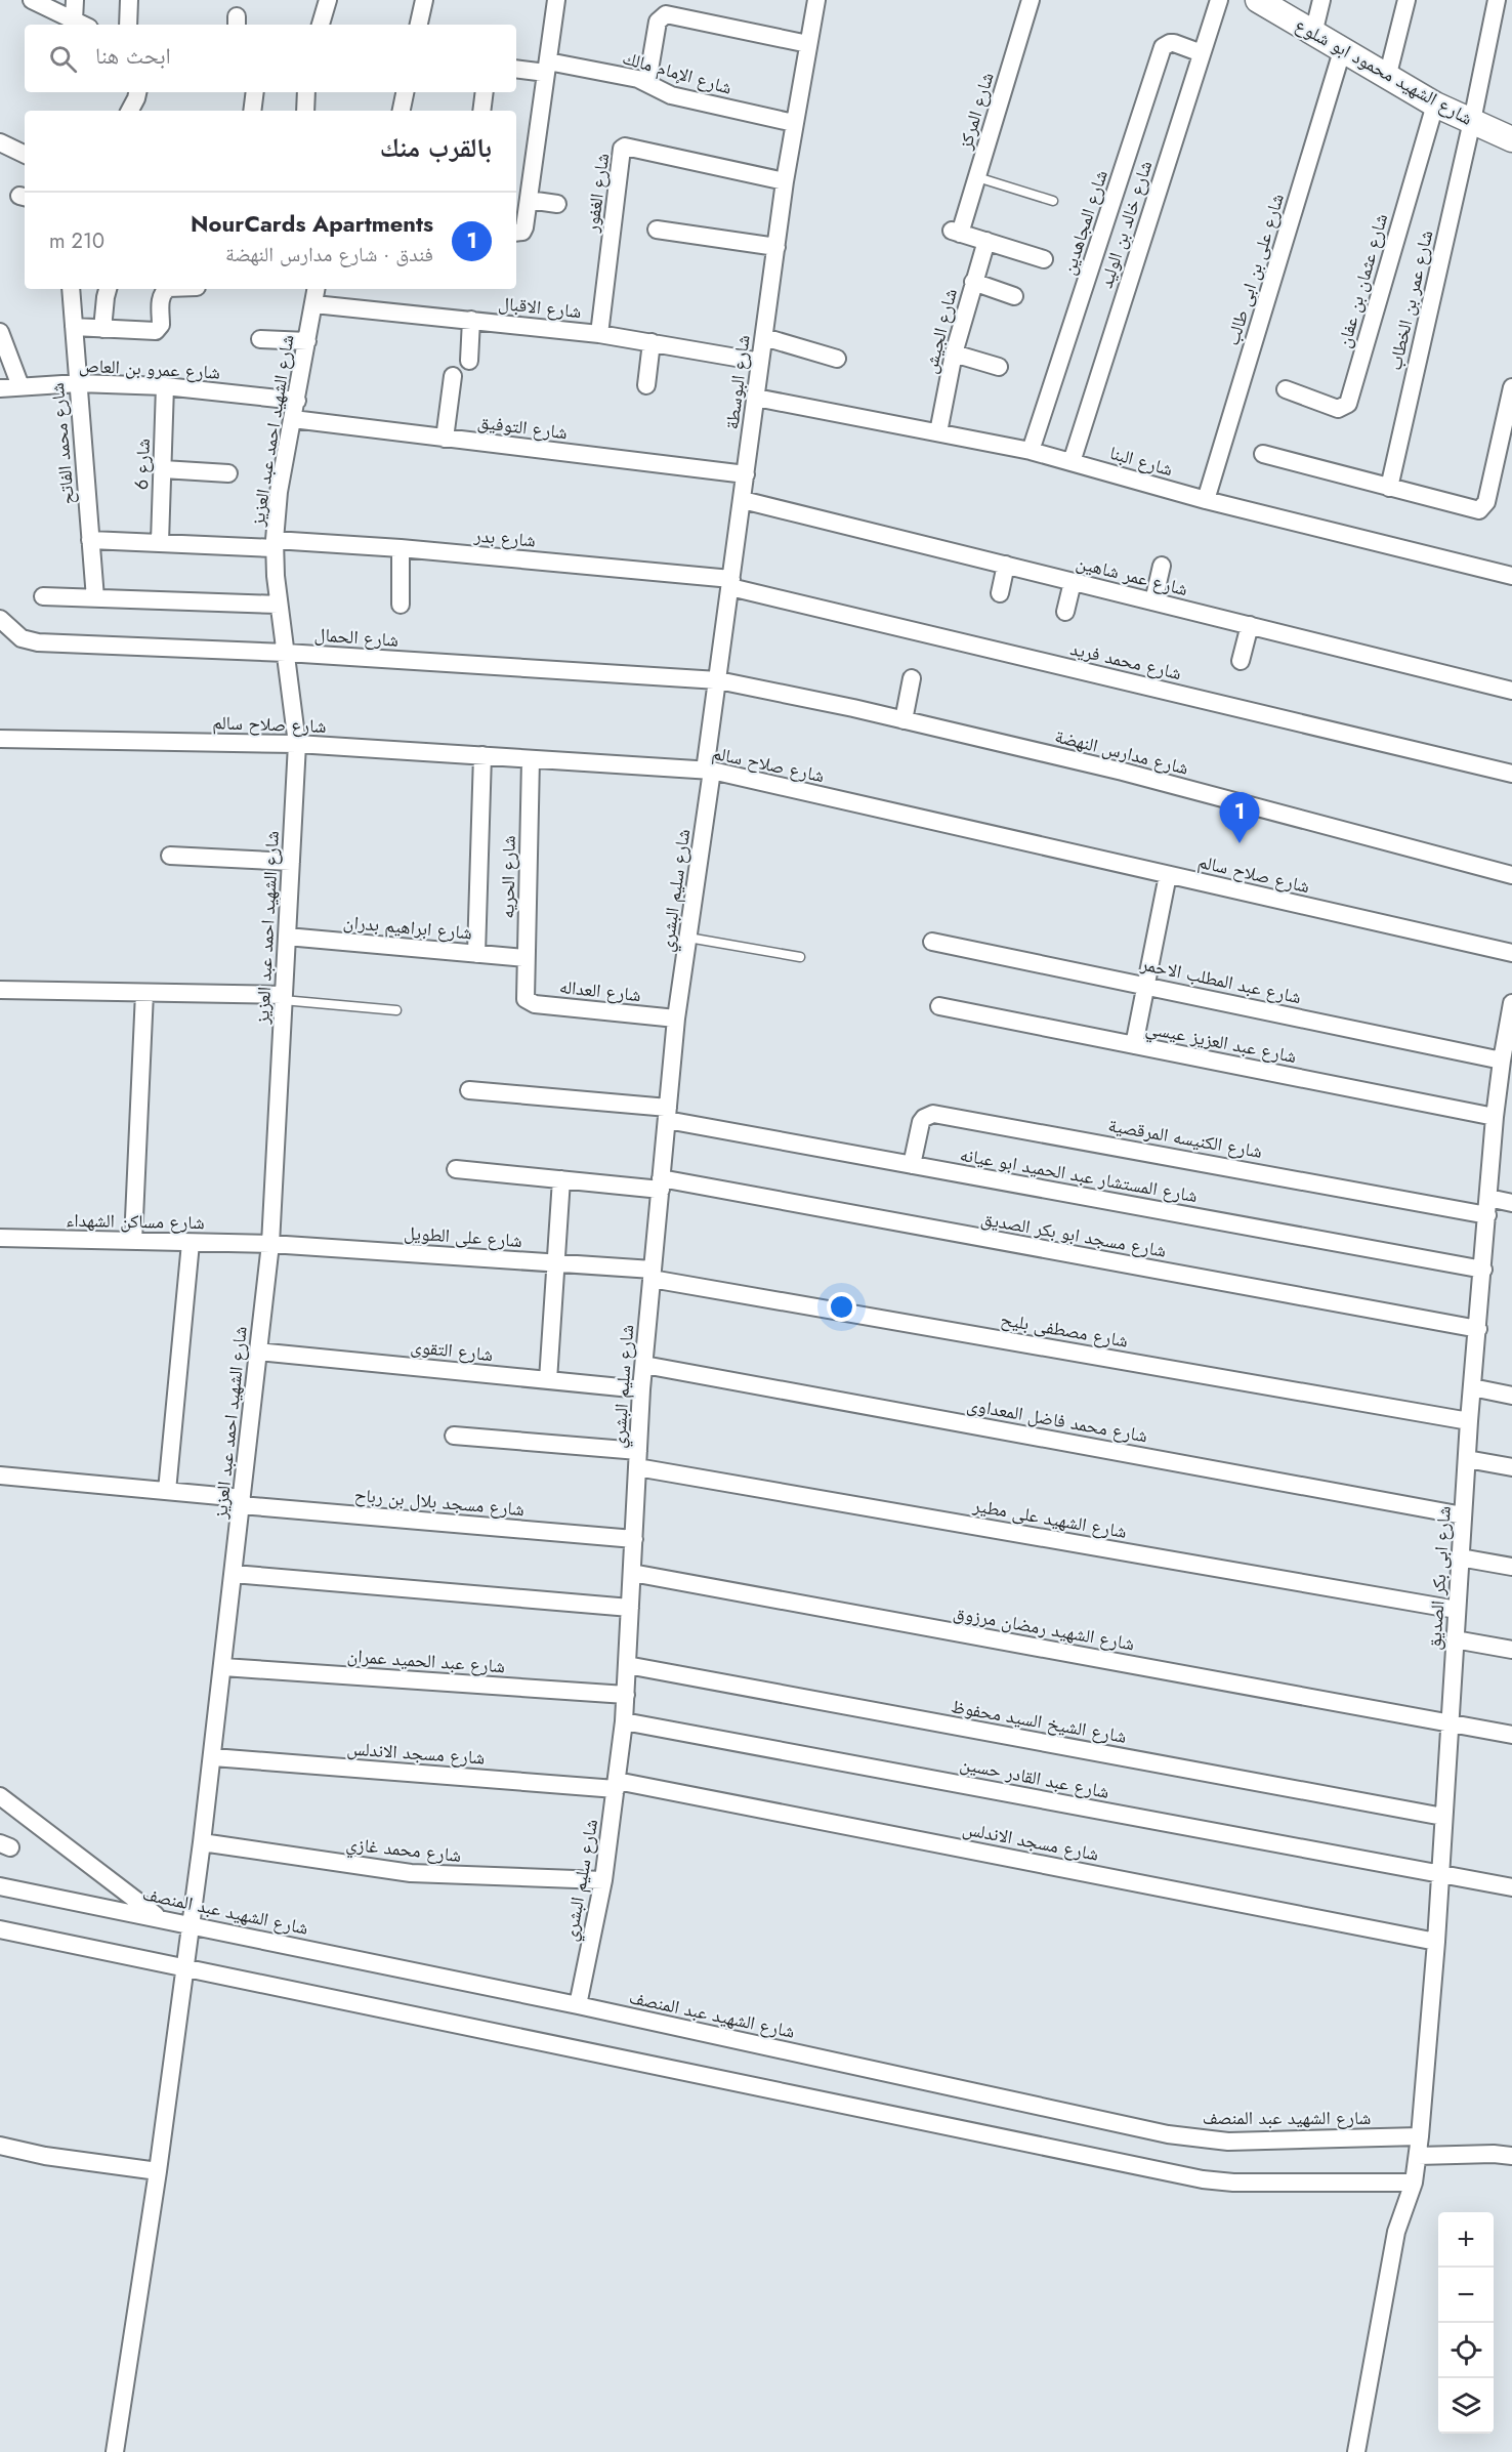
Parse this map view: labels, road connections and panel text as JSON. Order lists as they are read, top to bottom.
{
  "streets": {
    "street": [
      "شارع الشهيد محمود ابو شلوع",
      "شارع الإمام مالك",
      "شارع المركز",
      "شارع الغفور",
      "شارع المجاهدين",
      "شارع خالد بن الوليد",
      "شارع على بن ابى طالب",
      "شارع عثمان بن عفان",
      "شارع عمر بن الخطاب",
      "شارع الاقبال",
      "شارع الجيش",
      "شارع عمرو بن العاص",
      "شارع البوسطة",
      "شارع التوفيق",
      "شارع الشهيد احمد عبد العزيز",
      "شارع محمد الفاتح",
      "شارع البنا",
      "شارع 6",
      "شارع بدر",
      "شارع عمر شاهين",
      "شارع الحمال",
      "شارع محمد فريد",
      "شارع صلاح سالم",
      "شارع مدارس النهضة",
      "شارع الحريه",
      "شارع سليم البشري",
      "شارع ابراهيم بدران",
      "شارع عبد المطلب الاحمر",
      "شارع العداله",
      "شارع عبد العزيز عيسي",
      "شارع الكنيسه المرقصية",
      "شارع المستشار عبد الحميد ابو عيانه",
      "شارع مساكن الشهداء",
      "شارع مسجد ابو بكر الصديق",
      "شارع على الطويل",
      "شارع مصطفى بليح",
      "شارع التقوى",
      "شارع محمد فاضل المعداوى",
      "شارع مسجد بلال بن رباح",
      "شارع الشهيد على مطير",
      "شارع ابى بكر الصديق",
      "شارع الشهيد رمضان مرزوق",
      "شارع عبد الحميد عمران",
      "شارع الشيخ السيد محفوظ",
      "شارع مسجد الاندلس",
      "شارع عبد القادر حسين",
      "شارع محمد غازي",
      "شارع الشهيد عبد المنصف"
    ]
  },
  "crossings": [
    ["شارع الشهيد محمود ابو شلوع", "شارع على بن ابى طالب"],
    ["شارع الشهيد محمود ابو شلوع", "شارع عثمان بن عفان"],
    ["شارع الشهيد محمود ابو شلوع", "شارع عمر بن الخطاب"],
    ["شارع الإمام مالك", "شارع البوسطة"],
    ["شارع المركز", "شارع الجيش"],
    ["شارع الغفور", "شارع الاقبال"],
    ["شارع الغفور", "شارع البوسطة"],
    ["شارع المجاهدين", "شارع خالد بن الوليد"],
    ["شارع المجاهدين", "شارع البنا"],
    ["شارع خالد بن الوليد", "شارع البنا"],
    ["شارع على بن ابى طالب", "شارع البنا"],
    ["شارع الاقبال", "شارع البوسطة"],
    ["شارع الاقبال", "شارع الشهيد احمد عبد العزيز"],
    ["شارع الجيش", "شارع البنا"],
    ["شارع عمرو بن العاص", "شارع الشهيد احمد عبد العزيز"],
    ["شارع عمرو بن العاص", "شارع محمد الفاتح"],
    ["شارع عمرو بن العاص", "شارع 6"],
    ["شارع البوسطة", "شارع التوفيق"],
    ["شارع البوسطة", "شارع البنا"],
    ["شارع البوسطة", "شارع بدر"],
    ["شارع البوسطة", "شارع عمر شاهين"],
    ["شارع البوسطة", "شارع الحمال"],
    ["شارع البوسطة", "شارع محمد فريد"],
    ["شارع البوسطة", "شارع صلاح سالم"],
    ["شارع البوسطة", "شارع مدارس النهضة"],
    ["شارع البوسطة", "شارع سليم البشري"],
    ["شارع التوفيق", "شارع الشهيد احمد عبد العزيز"],
    ["شارع الشهيد احمد عبد العزيز", "شارع بدر"],
    ["شارع الشهيد احمد عبد العزيز", "شارع الحمال"],
    ["شارع الشهيد احمد عبد العزيز", "شارع صلاح سالم"],
    ["شارع الشهيد احمد عبد العزيز", "شارع ابراهيم بدران"],
    ["شارع الشهيد احمد عبد العزيز", "شارع مساكن الشهداء"],
    ["شارع الشهيد احمد عبد العزيز", "شارع على الطويل"],
    ["شارع الشهيد احمد عبد العزيز", "شارع التقوى"],
    ["شارع الشهيد احمد عبد العزيز", "شارع مسجد بلال بن رباح"],
    ["شارع الشهيد احمد عبد العزيز", "شارع عبد الحميد عمران"],
    ["شارع الشهيد احمد عبد العزيز", "شارع مسجد الاندلس"],
    ["شارع الشهيد احمد عبد العزيز", "شارع محمد غازي"],
    ["شارع الشهيد احمد عبد العزيز", "شارع الشهيد عبد المنصف"],
    ["شارع محمد الفاتح", "شارع بدر"],
    ["شارع 6", "شارع بدر"],
    ["شارع بدر", "شارع محمد فريد"],
    ["شارع الحمال", "شارع مدارس النهضة"],
    ["شارع صلاح سالم", "شارع الحريه"],
    ["شارع صلاح سالم", "شارع سليم البشري"],
    ["شارع الحريه", "شارع ابراهيم بدران"],
    ["شارع الحريه", "شارع العداله"],
    ["شارع سليم البشري", "شارع العداله"],
    ["شارع سليم البشري", "شارع المستشار عبد الحميد ابو عيانه"],
    ["شارع سليم البشري", "شارع مسجد ابو بكر الصديق"],
    ["شارع سليم البشري", "شارع على الطويل"],
    ["شارع سليم البشري", "شارع مصطفى بليح"],
    ["شارع سليم البشري", "شارع التقوى"],
    ["شارع سليم البشري", "شارع محمد فاضل المعداوى"],
    ["شارع سليم البشري", "شارع مسجد بلال بن رباح"],
    ["شارع سليم البشري", "شارع الشهيد على مطير"],
    ["شارع سليم البشري", "شارع الشهيد رمضان مرزوق"],
    ["شارع سليم البشري", "شارع عبد الحميد عمران"],
    ["شارع سليم البشري", "شارع الشيخ السيد محفوظ"],
    ["شارع سليم البشري", "شارع مسجد الاندلس"],
    ["شارع سليم البشري", "شارع عبد القادر حسين"],
    ["شارع سليم البشري", "شارع محمد غازي"],
    ["شارع سليم البشري", "شارع الشهيد عبد المنصف"],
    ["شارع عبد المطلب الاحمر", "شارع ابى بكر الصديق"],
    ["شارع عبد العزيز عيسي", "شارع ابى بكر الصديق"],
    ["شارع الكنيسه المرقصية", "شارع المستشار عبد الحميد ابو عيانه"],
    ["شارع الكنيسه المرقصية", "شارع ابى بكر الصديق"],
    ["شارع المستشار عبد الحميد ابو عيانه", "شارع ابى بكر الصديق"],
    ["شارع مساكن الشهداء", "شارع على الطويل"],
    ["شارع مسجد ابو بكر الصديق", "شارع ابى بكر الصديق"],
    ["شارع على الطويل", "شارع مصطفى بليح"],
    ["شارع مصطفى بليح", "شارع ابى بكر الصديق"],
    ["شارع محمد فاضل المعداوى", "شارع ابى بكر الصديق"],
    ["شارع الشهيد على مطير", "شارع ابى بكر الصديق"],
    ["شارع ابى بكر الصديق", "شارع الشهيد رمضان مرزوق"],
    ["شارع ابى بكر الصديق", "شارع الشيخ السيد محفوظ"],
    ["شارع ابى بكر الصديق", "شارع مسجد الاندلس"],
    ["شارع ابى بكر الصديق", "شارع عبد القادر حسين"],
    ["شارع ابى بكر الصديق", "شارع الشهيد عبد المنصف"]
  ],
  "page": {
    "search": "ابحث هنا",
    "heading": "بالقرب منك",
    "list": [
      {
        "mark": "1",
        "name": "NourCards Apartments",
        "note": "فندق · شارع مدارس النهضة",
        "value": "210 m"
      }
    ],
    "pins": "1",
    "map_buttons": ["+", "−"]
  }
}
